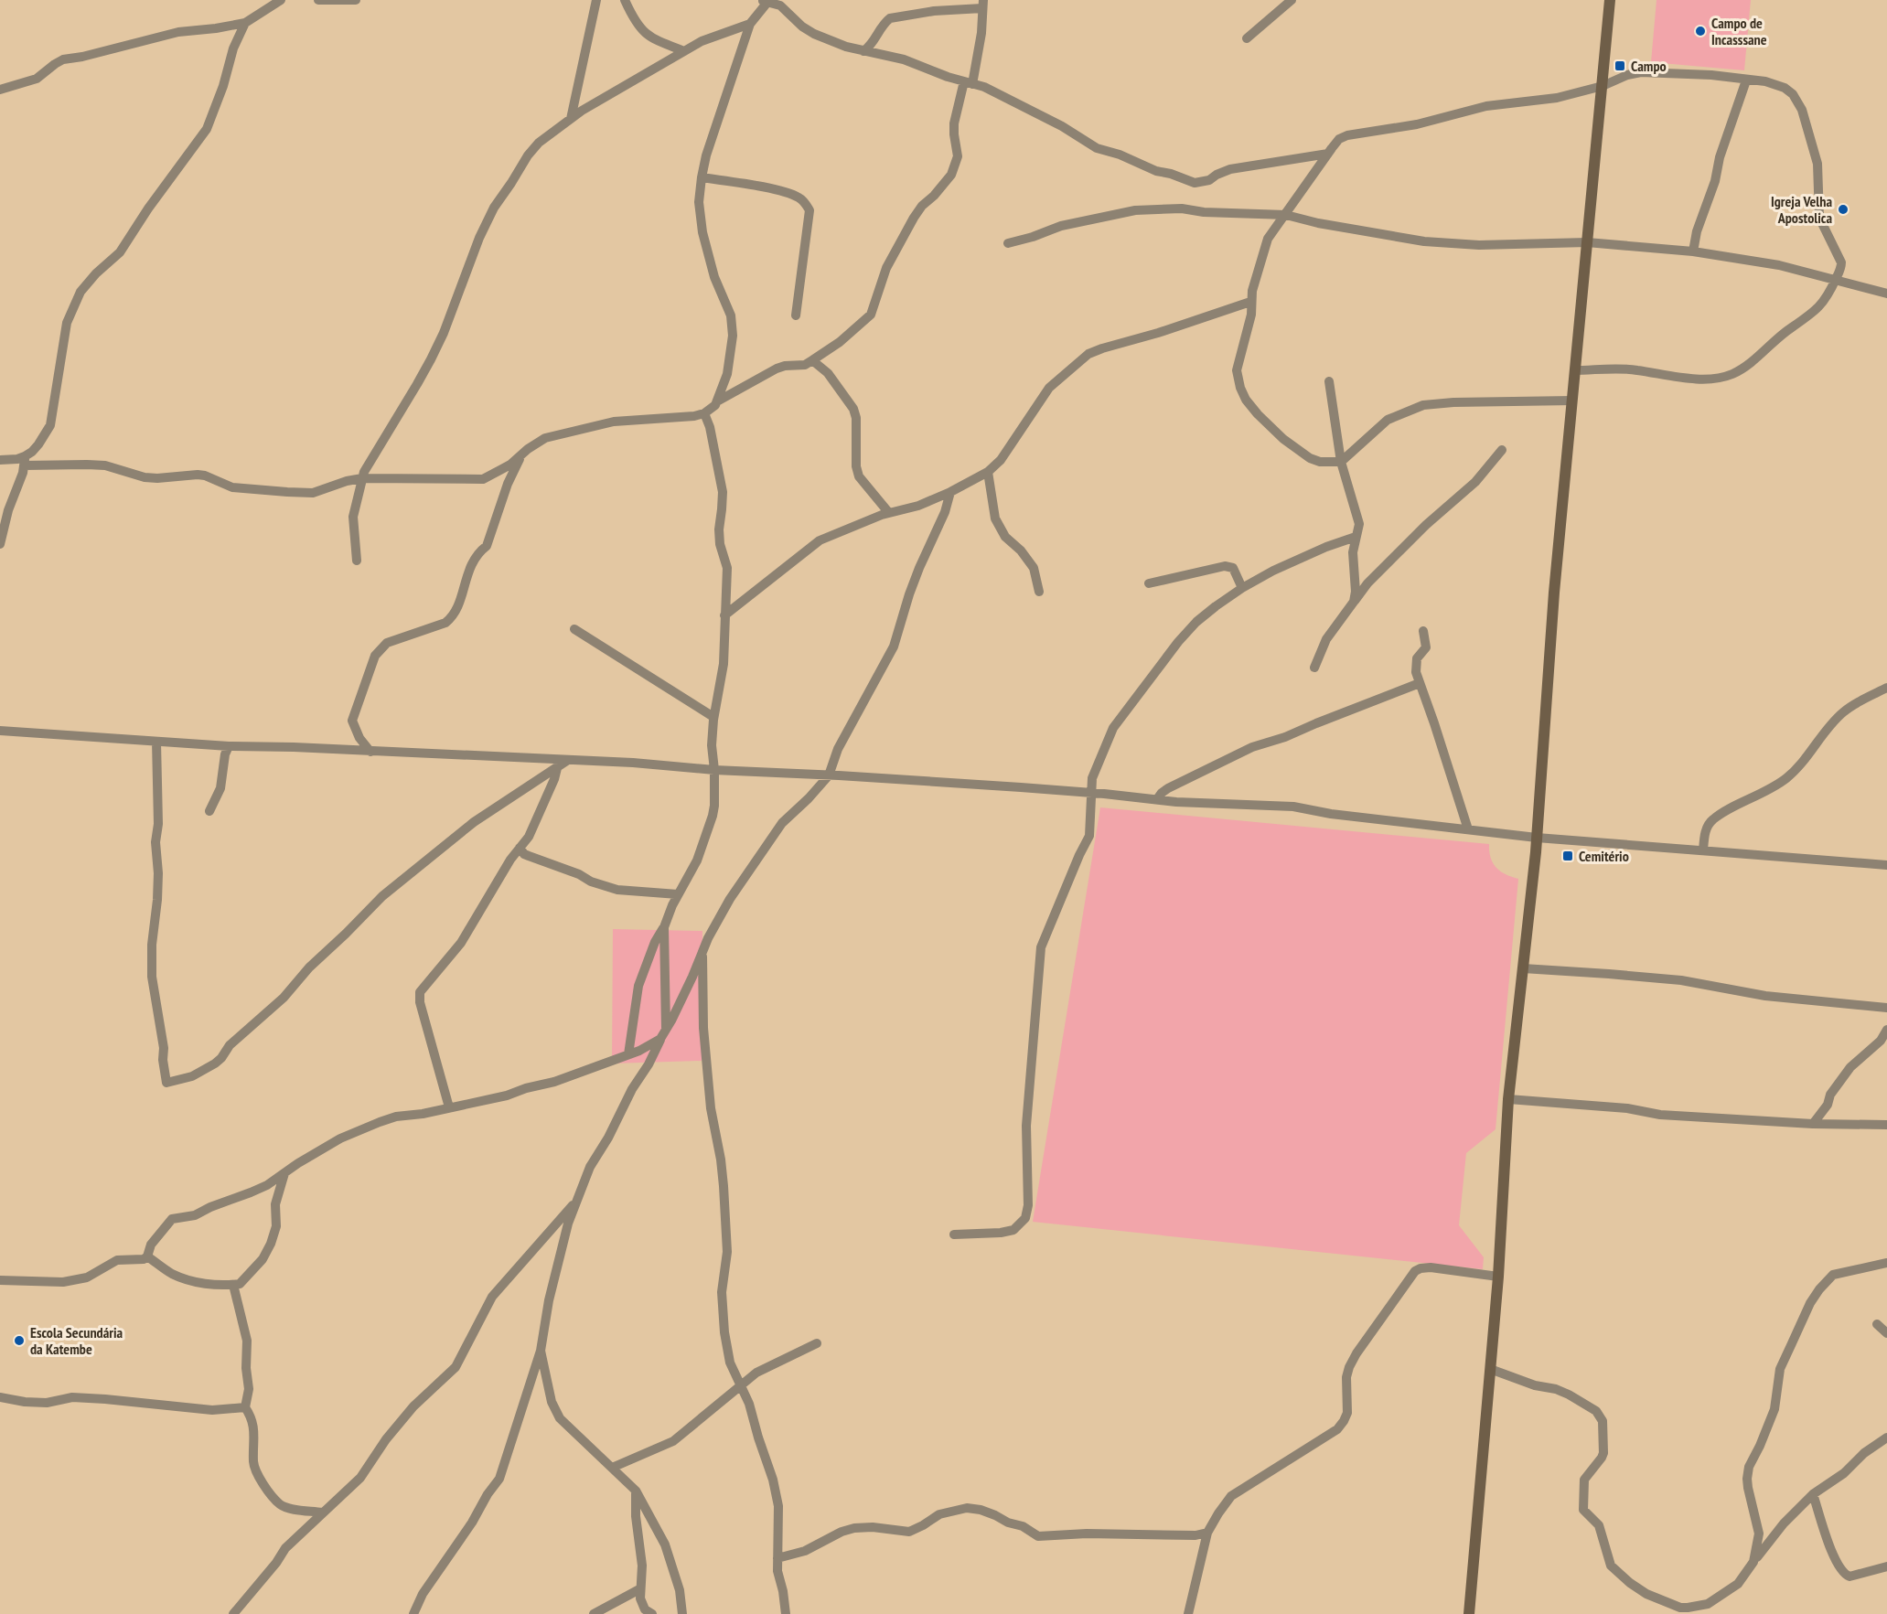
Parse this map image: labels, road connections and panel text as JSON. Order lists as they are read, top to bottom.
{
  "places": {
    "other": ["Campo de Incasssane", "Igreja Velha Apostolica", "Escola Secundária da Katembe"],
    "transit": ["Campo", "Cemitério"]
  }
}
